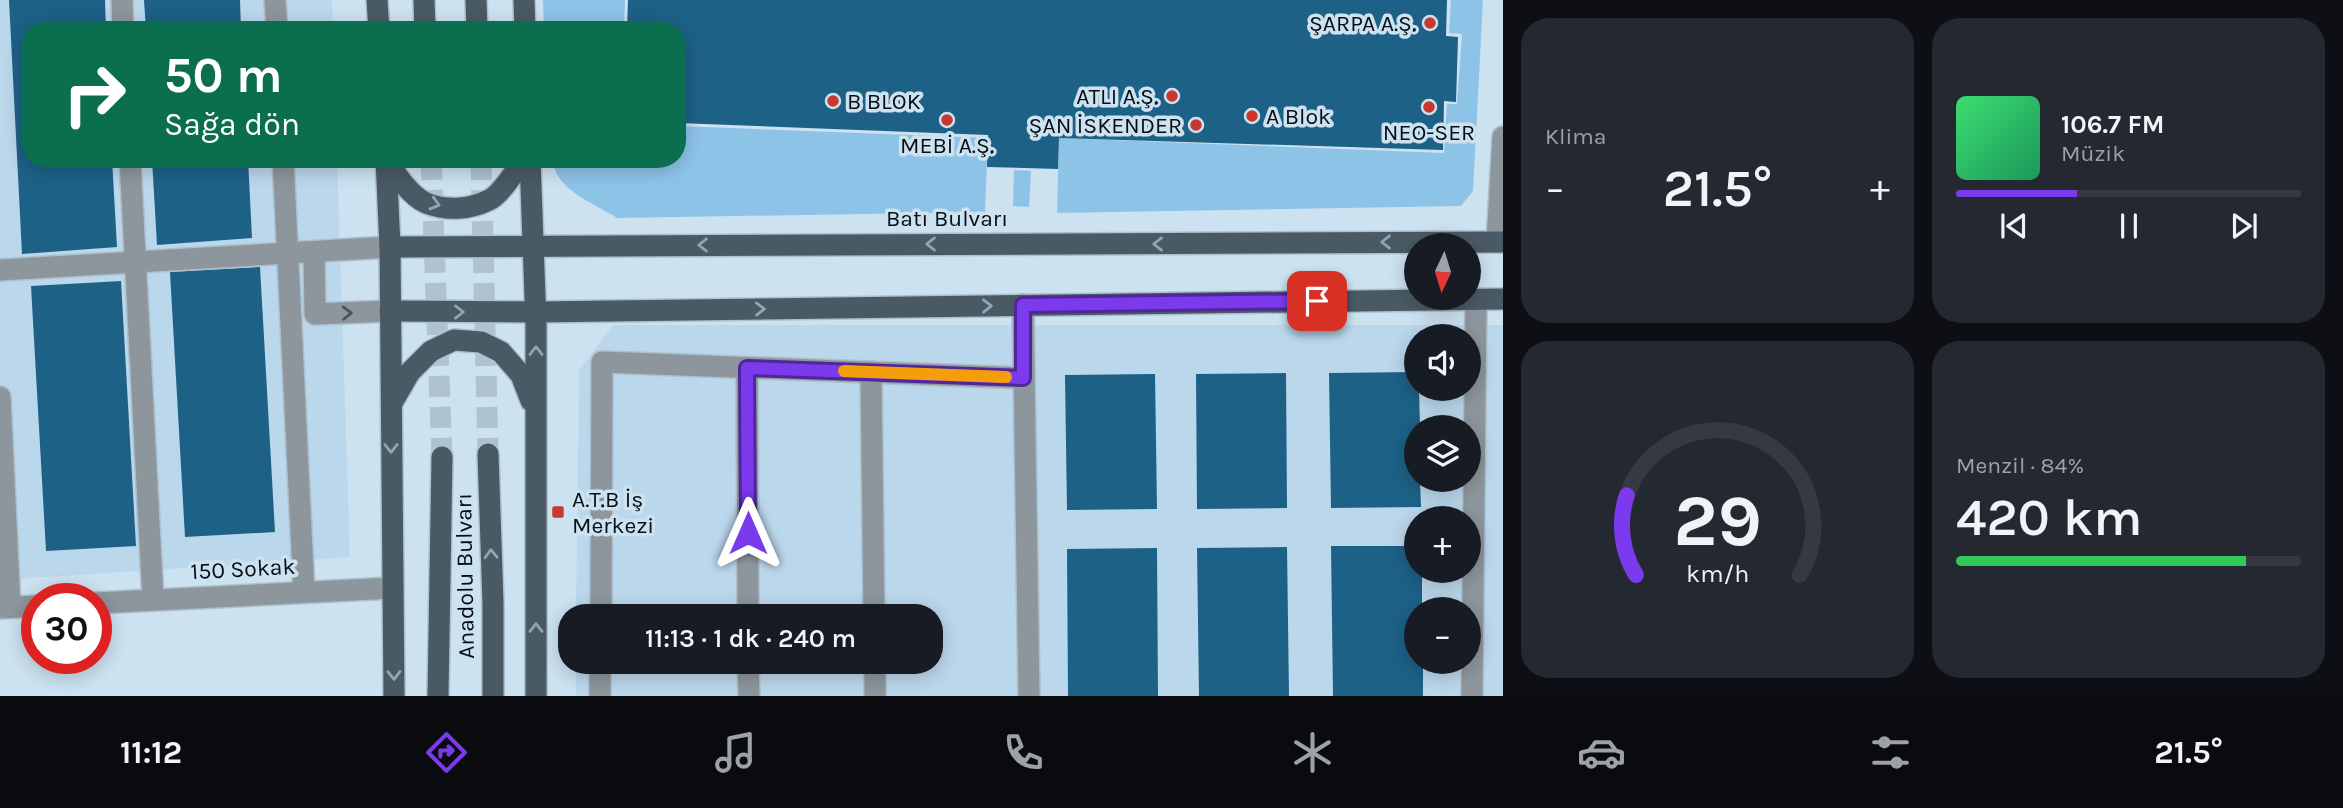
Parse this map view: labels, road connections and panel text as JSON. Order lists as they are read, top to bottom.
{
  "streets": {
    "main road": ["Batı Bulvarı", "Anadolu Bulvarı"],
    "street": ["150 Sokak"]
  },
  "places": {
    "other": [
      "ŞARPA A.Ş.",
      "ATLI A.Ş.",
      "B BLOK",
      "NEO-SER",
      "A Blok",
      "MEBİ A.Ş.",
      "ŞAN İSKENDER"
    ],
    "transit": ["A.T.B İş Merkezi"]
  },
  "north": "bottom",
  "page": {
    "tile": [
      "Klima",
      ["Menzil · 84%", "420 km"]
    ],
    "turn": ["50 m", "Sağa dön"],
    "song": ["106.7 FM", "Müzik"],
    "heat": ["−", "21.5°", "+"],
    "map_buttons": ["+", "−"],
    "limit": "30",
    "trip": "11:13 · 1 dk · 240 m",
    "tabs": ["11:12", "21.5°"],
    "gauge": ["29", "km/h"]
  }
}
